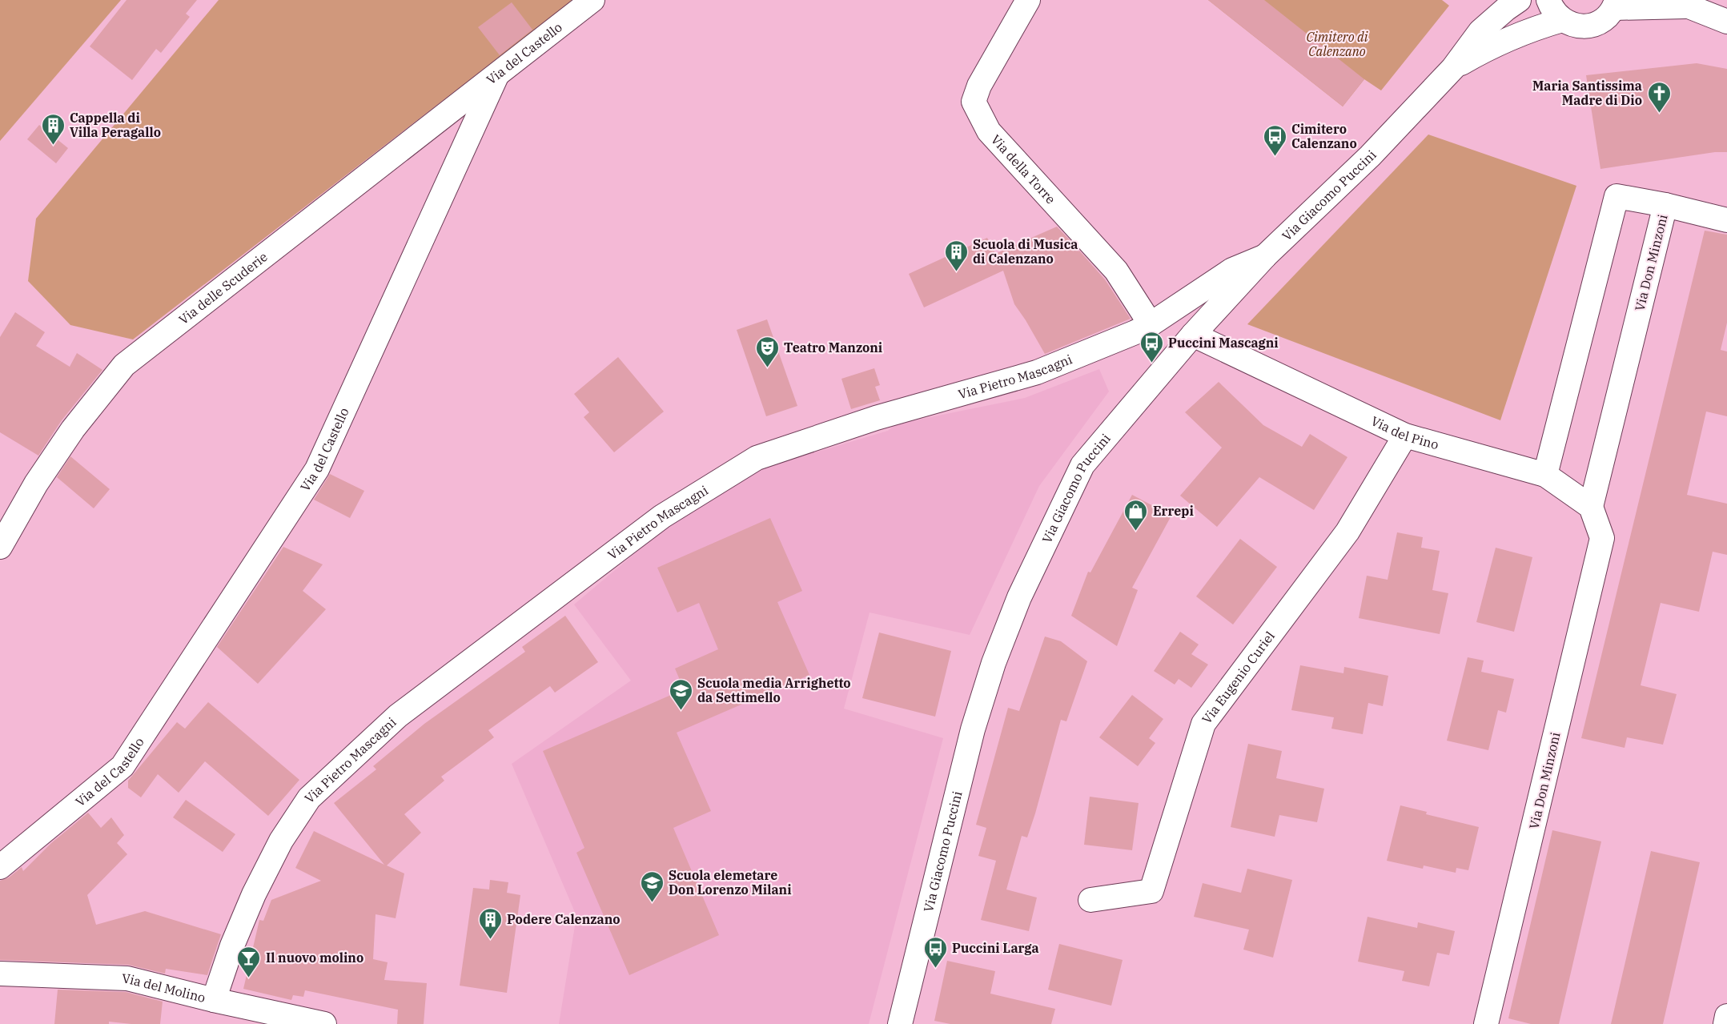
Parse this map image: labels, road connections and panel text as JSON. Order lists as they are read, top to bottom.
{
  "streets": {
    "street": [
      "Via del Castello",
      "Via della Torre",
      "Via Giacomo Puccini",
      "Via Don Minzoni",
      "Via delle Scuderie",
      "Via Pietro Mascagni",
      "Via del Pino",
      "Via Eugenio Curiel",
      "Via del Molino"
    ]
  },
  "crossings": [
    ["Via del Castello", "Via delle Scuderie"],
    ["Via della Torre", "Via Pietro Mascagni"],
    ["Via Giacomo Puccini", "Via Pietro Mascagni"],
    ["Via Giacomo Puccini", "Via del Pino"],
    ["Via Don Minzoni", "Via del Pino"],
    ["Via Pietro Mascagni", "Via del Molino"],
    ["Via del Pino", "Via Eugenio Curiel"]
  ],
  "parks": ["Cimitero di Calenzano"],
  "places": {
    "church": ["Maria Santissima Madre di Dio"],
    "building": ["Cappella di Villa Peragallo", "Scuola di Musica di Calenzano", "Podere Calenzano"],
    "bus stop": ["Cimitero Calenzano", "Puccini Mascagni", "Puccini Larga"],
    "theatre": ["Teatro Manzoni"],
    "shop": ["Errepi"],
    "school or university": ["Scuola media Arrighetto da Settimello", "Scuola elemetare Don Lorenzo Milani"],
    "bar": ["Il nuovo molino"]
  }
}
